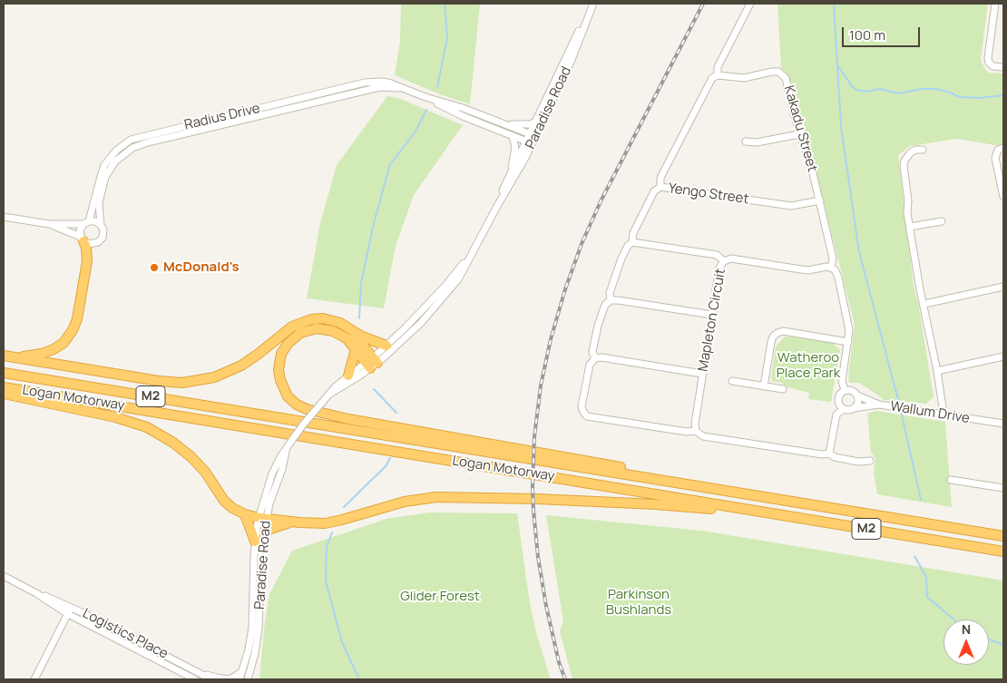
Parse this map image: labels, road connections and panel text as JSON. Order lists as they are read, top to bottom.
{
  "streets": {
    "highway": ["M2", "Logan Motorway"],
    "street": [
      "Paradise Road",
      "Radius Drive",
      "Kakadu Street",
      "Yengo Street",
      "Mapleton Circuit",
      "Wallum Drive",
      "Logistics Place"
    ]
  },
  "crossings": [
    ["Paradise Road", "Radius Drive"],
    ["Kakadu Street", "Yengo Street"],
    ["Kakadu Street", "Mapleton Circuit"]
  ],
  "parks": ["Watheroo Place Park", "Parkinson Bushlands", "Glider Forest"],
  "places": ["McDonald's"],
  "scale_bar": "100 m",
  "north": "top"
}
